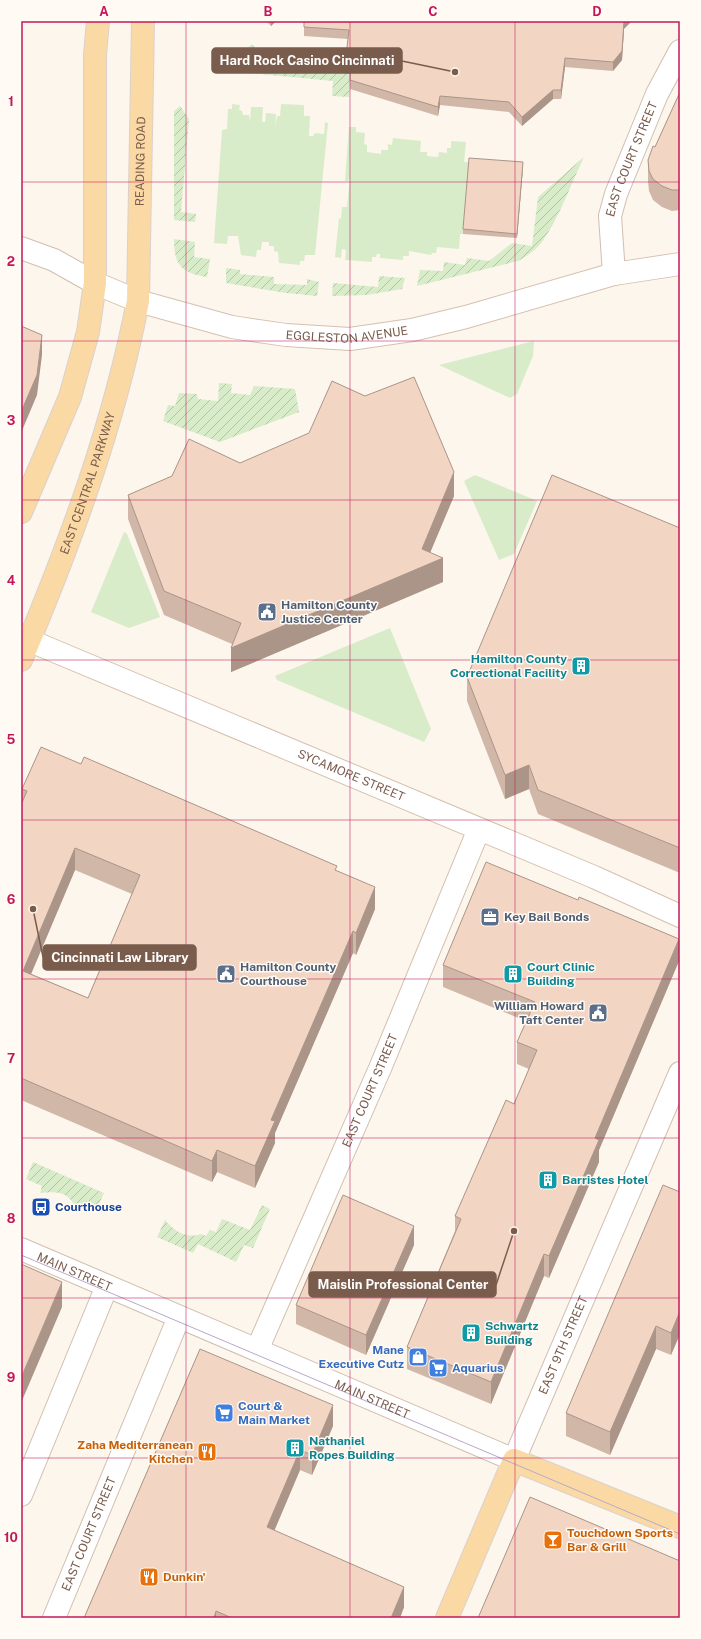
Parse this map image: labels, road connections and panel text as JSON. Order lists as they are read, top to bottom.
{
  "streets": {
    "main road": [
      "READING ROAD",
      "EAST CENTRAL PARKWAY",
      "MAIN STREET",
      "EAST 9TH STREET"
    ],
    "street": ["EAST COURT STREET", "EGGLESTON AVENUE", "SYCAMORE STREET"]
  },
  "crossings": [
    ["EAST COURT STREET", "EGGLESTON AVENUE"],
    ["EAST COURT STREET", "SYCAMORE STREET"],
    ["EAST COURT STREET", "MAIN STREET"],
    ["READING ROAD", "EGGLESTON AVENUE"],
    ["READING ROAD", "EAST CENTRAL PARKWAY"],
    ["EGGLESTON AVENUE", "EAST CENTRAL PARKWAY"],
    ["EAST CENTRAL PARKWAY", "SYCAMORE STREET"],
    ["MAIN STREET", "EAST 9TH STREET"]
  ],
  "places": {
    "other": ["Hard Rock Casino Cincinnati", "Cincinnati Law Library", "Maislin Professional Center"],
    "public building": ["Hamilton County Justice Center", "Hamilton County Courthouse", "William Howard Taft Center"],
    "building": [
      "Hamilton County Correctional Facility",
      "Court Clinic Building",
      "Barristes Hotel",
      "Schwartz Building",
      "Nathaniel Ropes Building"
    ],
    "office": ["Key Bail Bonds"],
    "bus stop": ["Courthouse"],
    "shop": ["Mane Executive Cutz"],
    "supermarket": ["Aquarius", "Court & Main Market"],
    "restaurant": ["Zaha Mediterranean Kitchen", "Dunkin'"],
    "bar": ["Touchdown Sports Bar & Grill"]
  },
  "grid": {
    "columns": [
      "A",
      "B",
      "C",
      "D"
    ],
    "rows": [
      "1",
      "2",
      "3",
      "4",
      "5",
      "6",
      "7",
      "8",
      "9",
      "10"
    ]
  }
}
